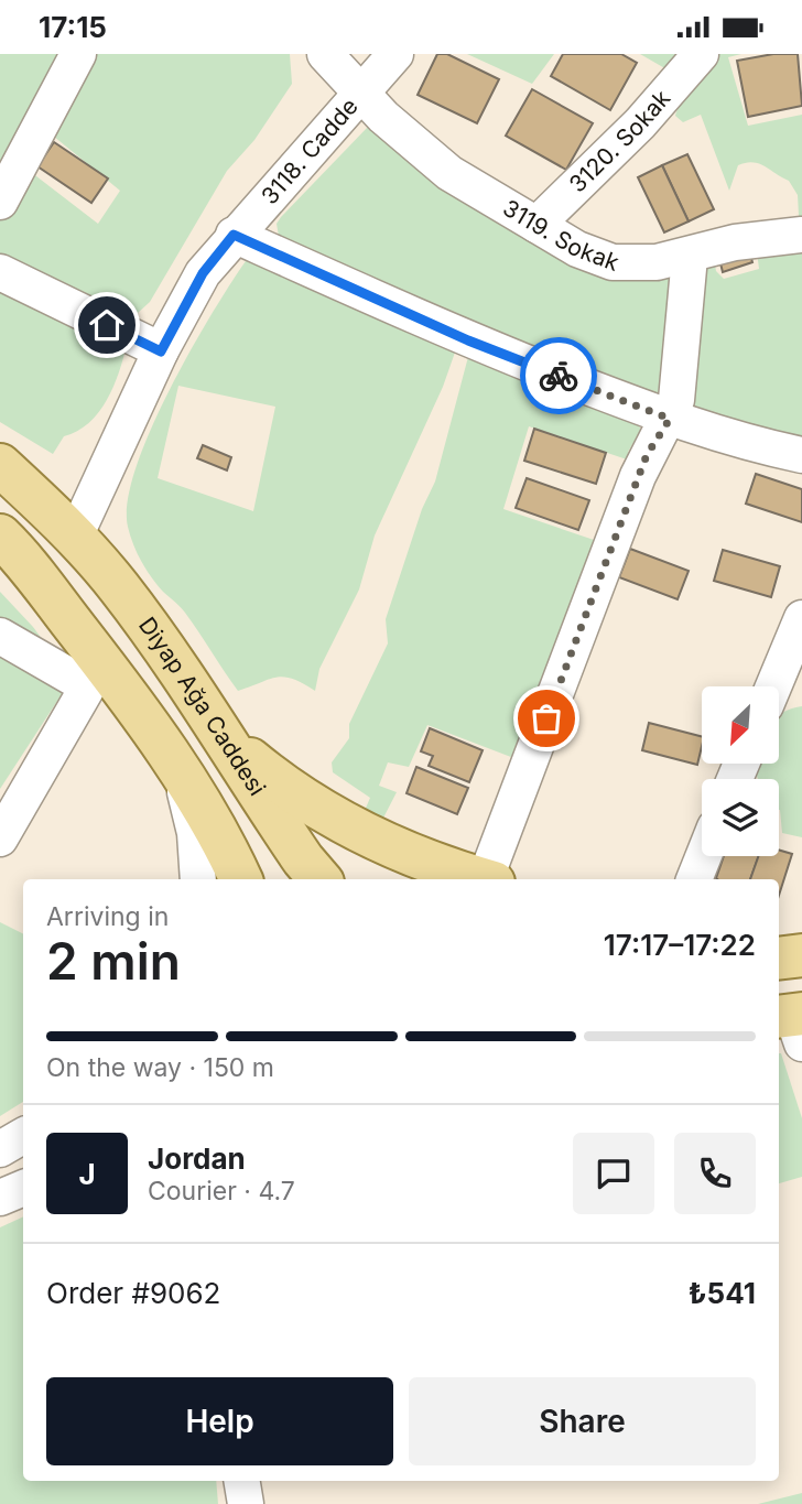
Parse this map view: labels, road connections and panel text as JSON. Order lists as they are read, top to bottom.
{
  "streets": {
    "main road": ["Diyap Ağa Caddesi"],
    "street": ["3120. Sokak", "3118. Cadde", "3119. Sokak"]
  },
  "crossings": [
    ["3120. Sokak", "3119. Sokak"],
    ["3118. Cadde", "3119. Sokak"],
    ["3118. Cadde", "Diyap Ağa Caddesi"]
  ],
  "north": "bottom left",
  "page": {
    "status": "17:15",
    "heading": ["2 min", "Arriving in", "17:17–17:22"],
    "panel": [
      "Jordan",
      "Courier · 4.7",
      "Order #9062",
      "₺541"
    ],
    "bar": "On the way · 150 m",
    "round": "J",
    "buttons": ["Help", "Share"]
  }
}
